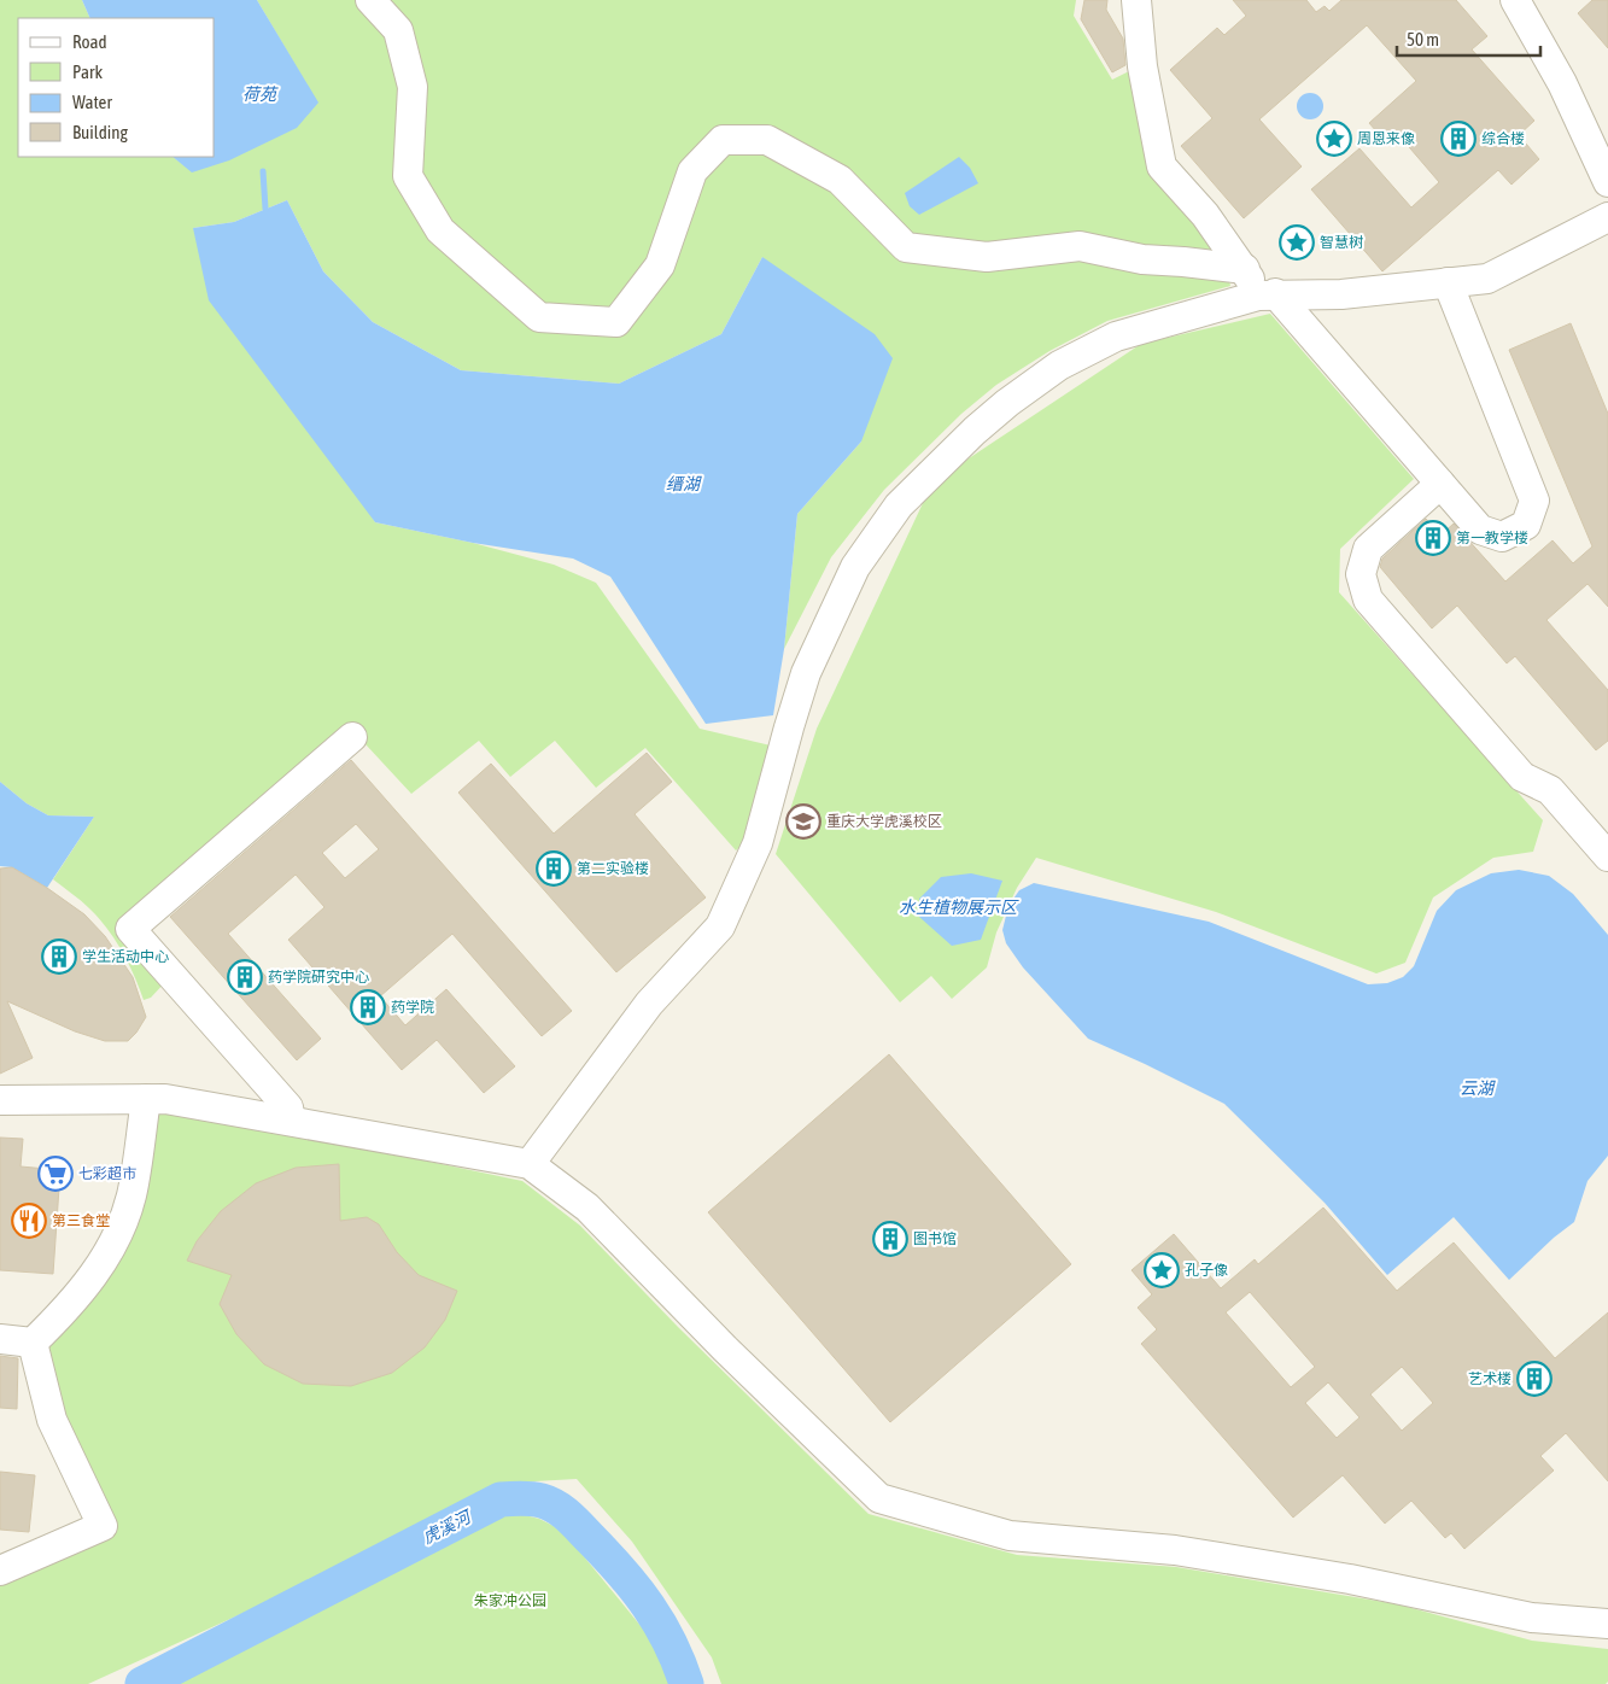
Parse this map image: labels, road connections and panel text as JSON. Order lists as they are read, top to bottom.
{
  "water": [
    "荷苑",
    "缙湖",
    "水生植物展示区",
    "云湖",
    "虎溪河"
  ],
  "parks": ["朱家冲公园"],
  "places": {
    "place": ["周恩来像", "智慧树", "孔子像"],
    "building": [
      "综合楼",
      "第一教学楼",
      "第二实验楼",
      "学生活动中心",
      "药学院研究中心",
      "药学院",
      "图书馆",
      "艺术楼"
    ],
    "school or university": ["重庆大学虎溪校区"],
    "supermarket": ["七彩超市"],
    "restaurant": ["第三食堂"]
  },
  "legend": [
    "Road",
    "Park",
    "Water",
    "Building"
  ],
  "scale_bar": "50 m"
}
